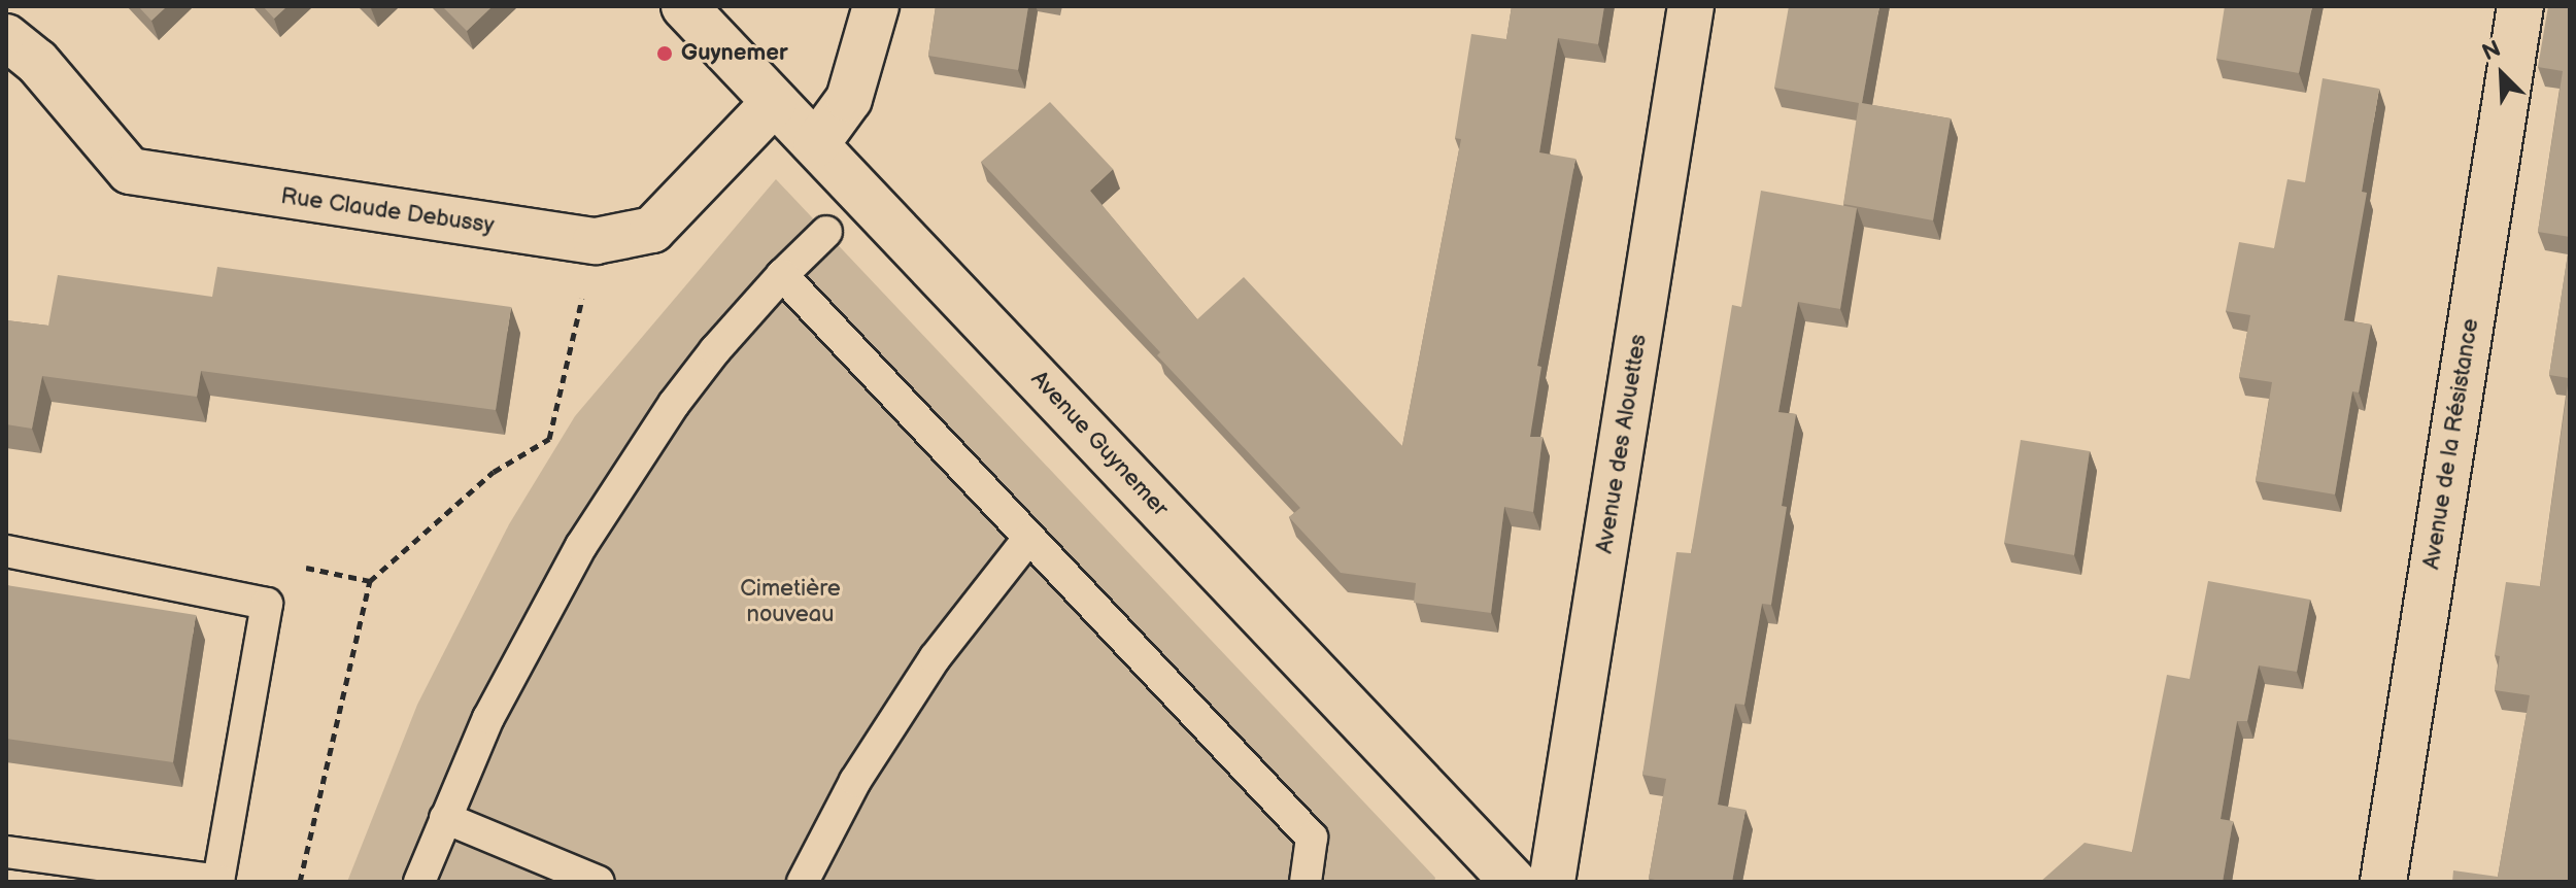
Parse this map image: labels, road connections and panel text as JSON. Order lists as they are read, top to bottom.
{
  "streets": {
    "street": [
      "Rue Claude Debussy",
      "Avenue Guynemer",
      "Avenue des Alouettes",
      "Avenue de la Résistance"
    ]
  },
  "crossings": [
    ["Rue Claude Debussy", "Avenue Guynemer"]
  ],
  "parks": ["Cimetière nouveau"],
  "places": ["Guynemer"],
  "north": "top left"
}
